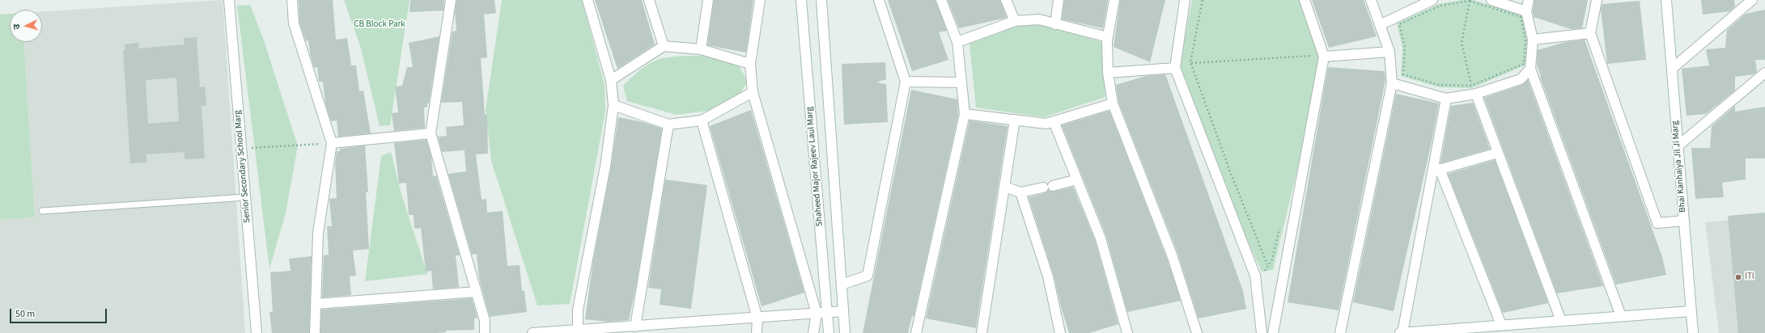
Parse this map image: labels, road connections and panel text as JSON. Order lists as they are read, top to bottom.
{
  "streets": {
    "street": ["Senior Secondary School Marg", "Shaheed Major Rajeev Laul Marg", "Bhai Kanhaiya Jil Ji Marg"]
  },
  "parks": ["CB Block Park"],
  "places": ["ITI"],
  "scale_bar": "50 m",
  "north": "left"
}
